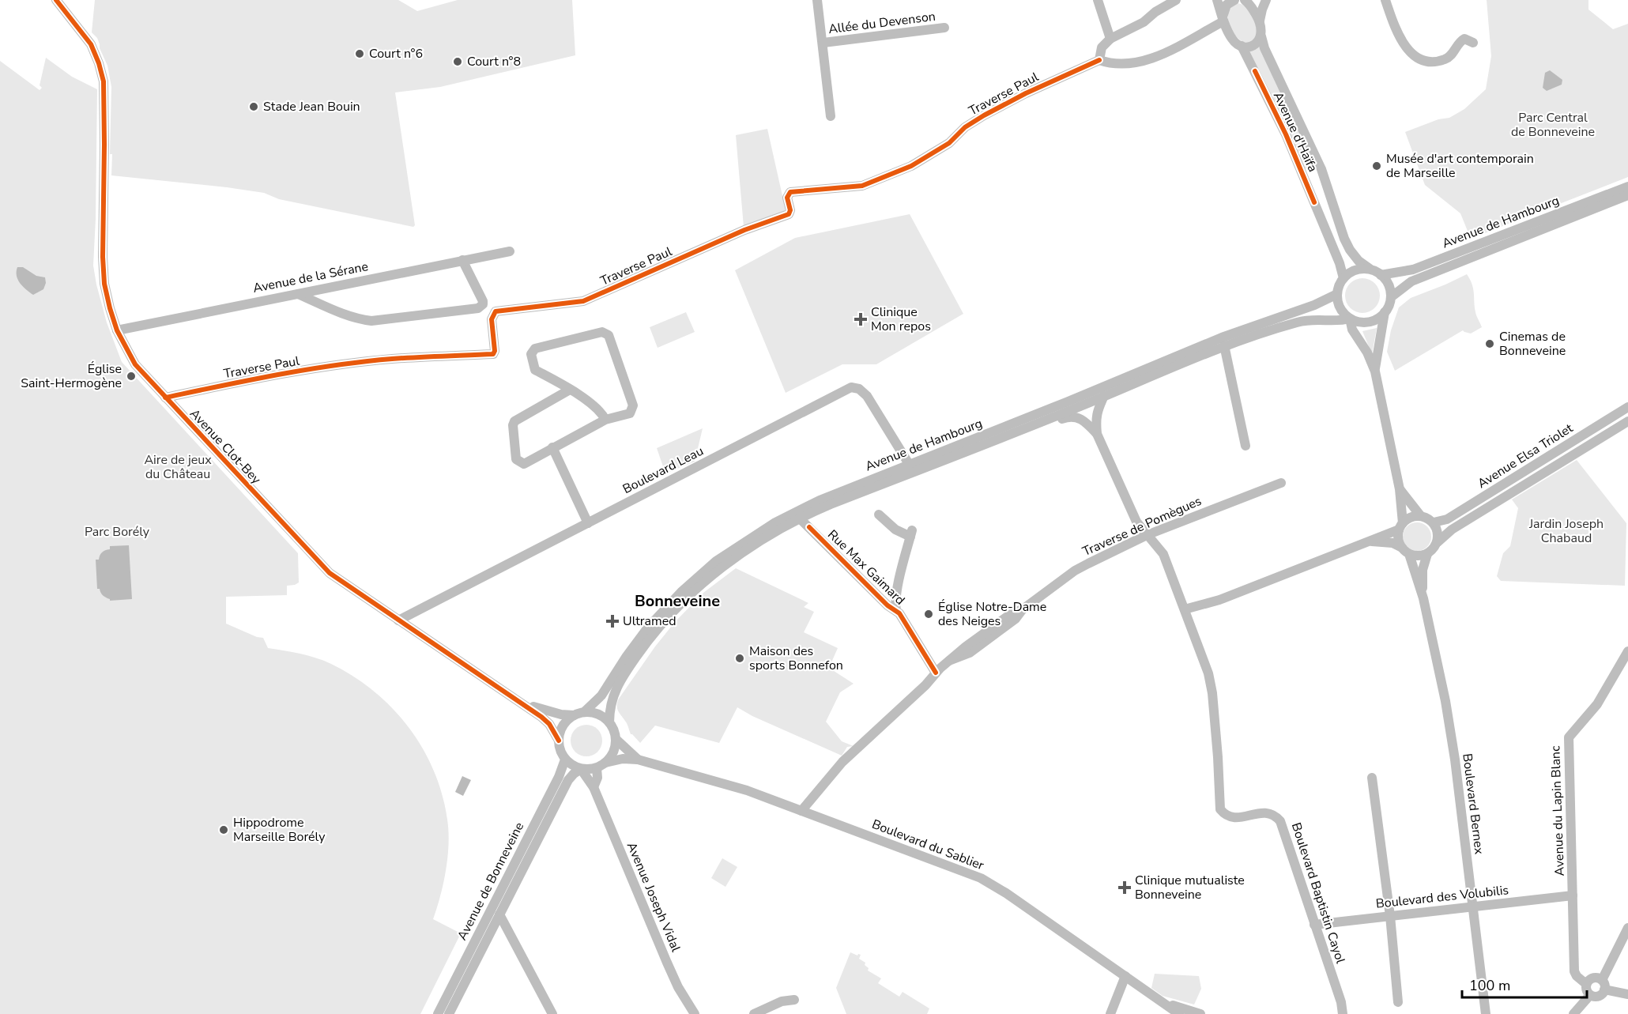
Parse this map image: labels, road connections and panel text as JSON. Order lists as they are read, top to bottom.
{
  "streets": {
    "street": [
      "Allée du Devenson",
      "Traverse Paul",
      "Avenue d'Haïfa",
      "Avenue de Hambourg",
      "Avenue de la Sérane",
      "Avenue Clot-Bey",
      "Avenue Elsa Triolet",
      "Boulevard Leau",
      "Traverse de Pomègues",
      "Rue Max Gaimard",
      "Boulevard Bernex",
      "Avenue du Lapin Blanc",
      "Boulevard du Sablier",
      "Avenue de Bonneveine",
      "Boulevard Baptistin Cayol",
      "Avenue Joseph Vidal",
      "Boulevard des Volubilis"
    ]
  },
  "crossings": [
    ["Traverse Paul", "Avenue Clot-Bey"],
    ["Avenue d'Haïfa", "Avenue de Hambourg"],
    ["Avenue de Hambourg", "Avenue Clot-Bey"],
    ["Avenue de Hambourg", "Boulevard Leau"],
    ["Avenue de Hambourg", "Rue Max Gaimard"],
    ["Avenue de Hambourg", "Boulevard du Sablier"],
    ["Avenue de Hambourg", "Avenue de Bonneveine"],
    ["Avenue de Hambourg", "Boulevard Baptistin Cayol"],
    ["Avenue de Hambourg", "Avenue Joseph Vidal"],
    ["Avenue de la Sérane", "Avenue Clot-Bey"],
    ["Avenue Clot-Bey", "Boulevard Leau"],
    ["Avenue Clot-Bey", "Boulevard du Sablier"],
    ["Avenue Clot-Bey", "Avenue de Bonneveine"],
    ["Avenue Clot-Bey", "Avenue Joseph Vidal"],
    ["Avenue Elsa Triolet", "Boulevard Bernex"],
    ["Traverse de Pomègues", "Rue Max Gaimard"],
    ["Traverse de Pomègues", "Boulevard du Sablier"],
    ["Traverse de Pomègues", "Boulevard Baptistin Cayol"],
    ["Boulevard Bernex", "Boulevard des Volubilis"],
    ["Avenue du Lapin Blanc", "Boulevard des Volubilis"],
    ["Boulevard du Sablier", "Avenue de Bonneveine"],
    ["Boulevard du Sablier", "Avenue Joseph Vidal"],
    ["Avenue de Bonneveine", "Avenue Joseph Vidal"],
    ["Boulevard Baptistin Cayol", "Boulevard des Volubilis"]
  ],
  "districts": ["Bonneveine"],
  "parks": [
    "Parc Central de Bonneveine",
    "Aire de jeux du Château",
    "Jardin Joseph Chabaud",
    "Parc Borély"
  ],
  "places": {
    "other": [
      "Court n°6",
      "Court n°8",
      "Stade Jean Bouin",
      "Musée d'art contemporain de Marseille",
      "Cinemas de Bonneveine",
      "Église Saint-Hermogène",
      "Église Notre-Dame des Neiges",
      "Maison des sports Bonnefon",
      "Hippodrome Marseille Borély"
    ],
    "health": ["Clinique Mon repos", "Ultramed", "Clinique mutualiste Bonneveine"]
  },
  "scale_bar": "100 m"
}
